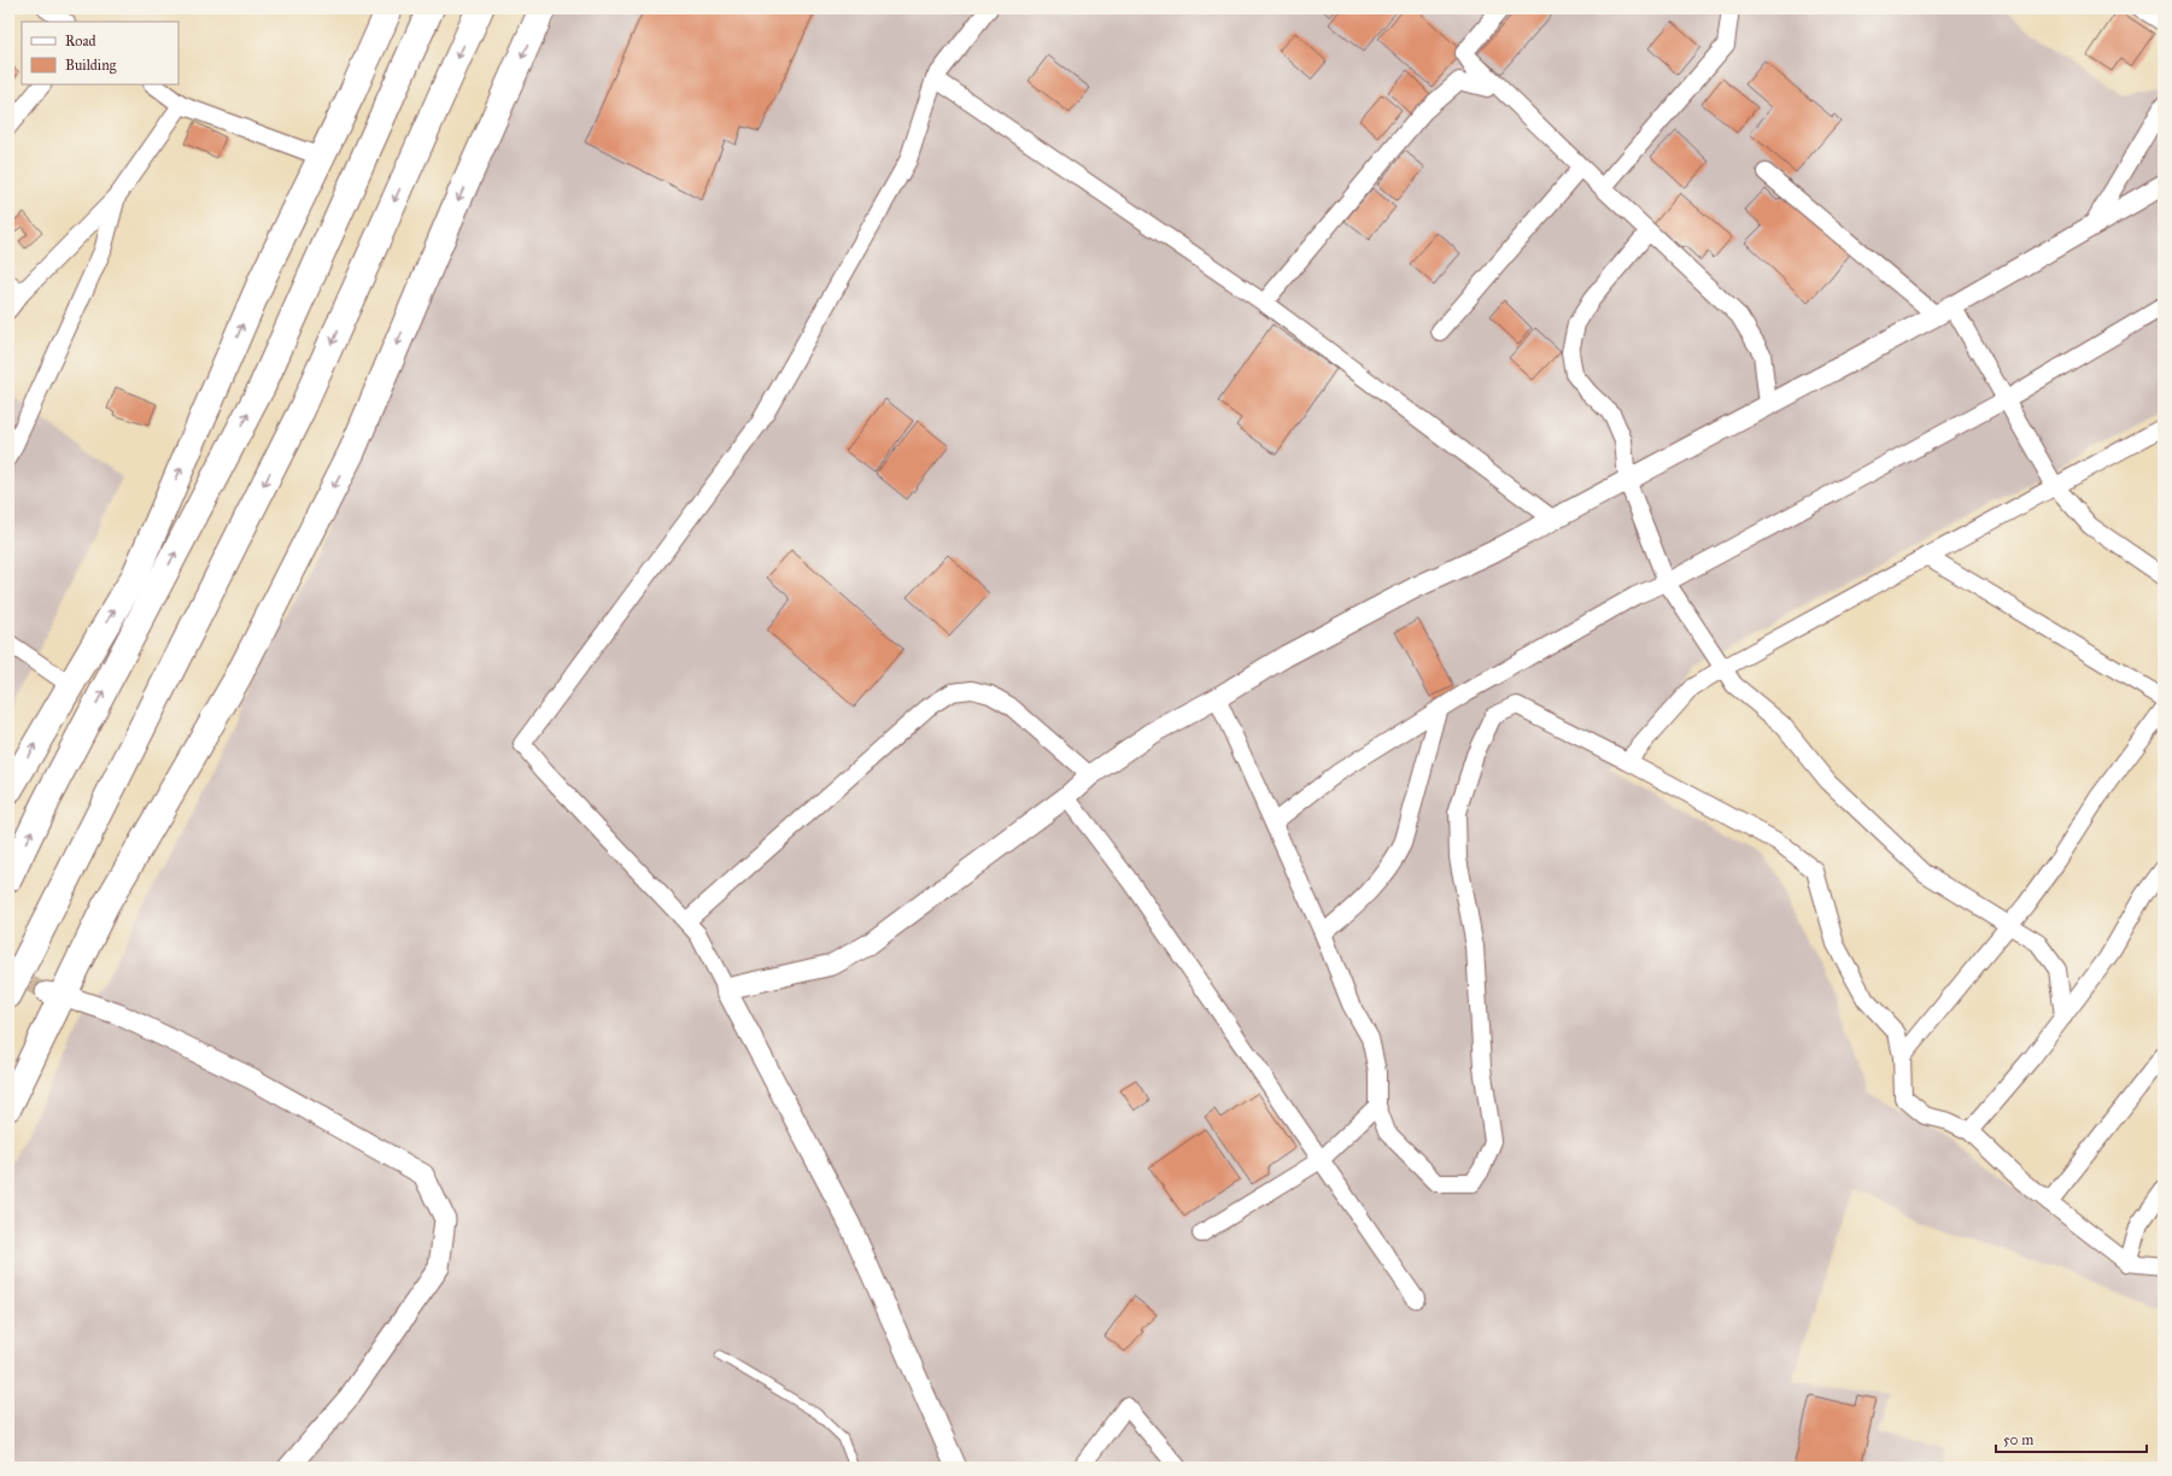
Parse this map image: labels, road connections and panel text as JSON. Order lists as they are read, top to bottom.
{
  "legend": ["Road", "Building"],
  "scale_bar": "50 m"
}
